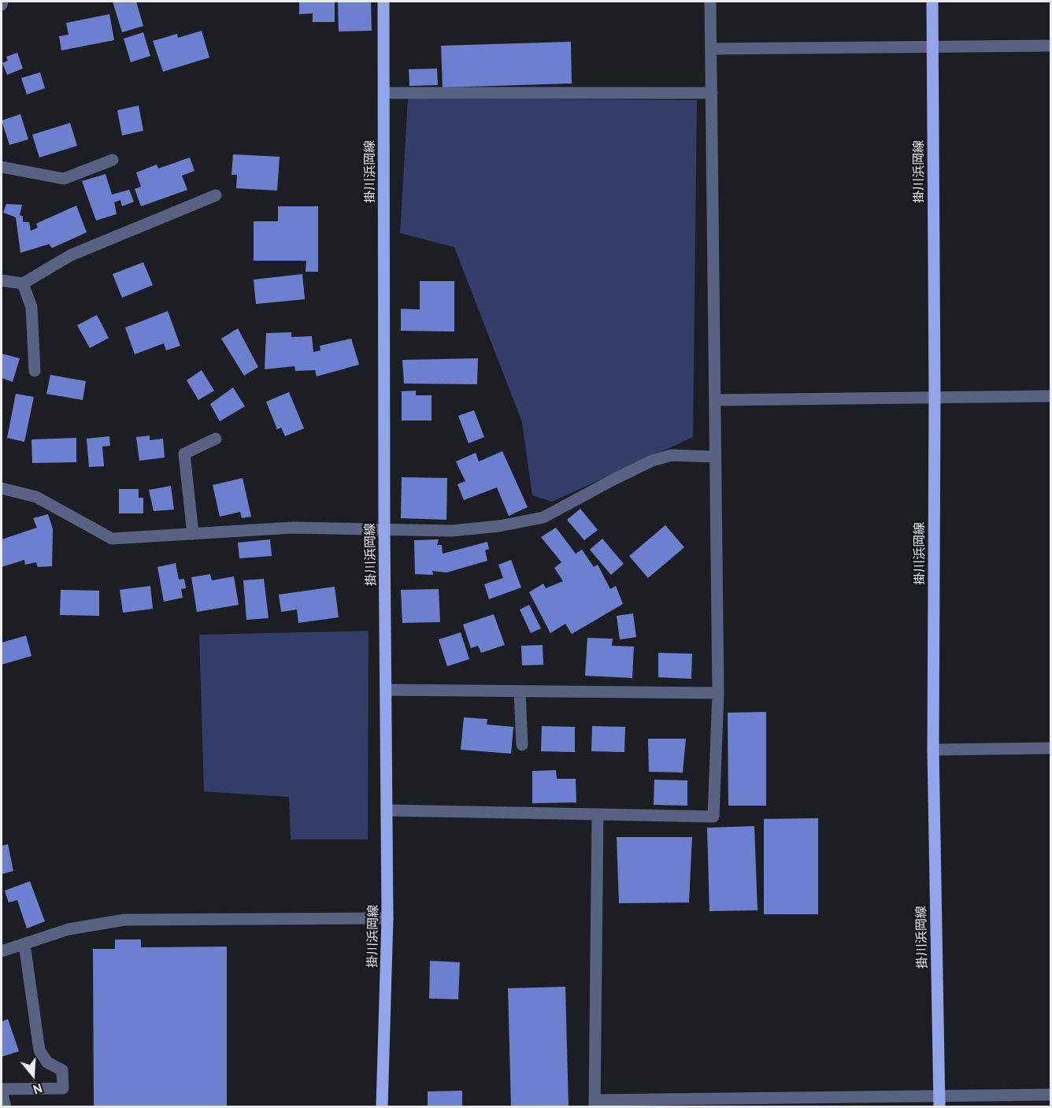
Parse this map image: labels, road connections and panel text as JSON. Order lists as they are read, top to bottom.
{
  "streets": {
    "main road": ["掛川浜岡線"]
  },
  "north": "bottom"
}
